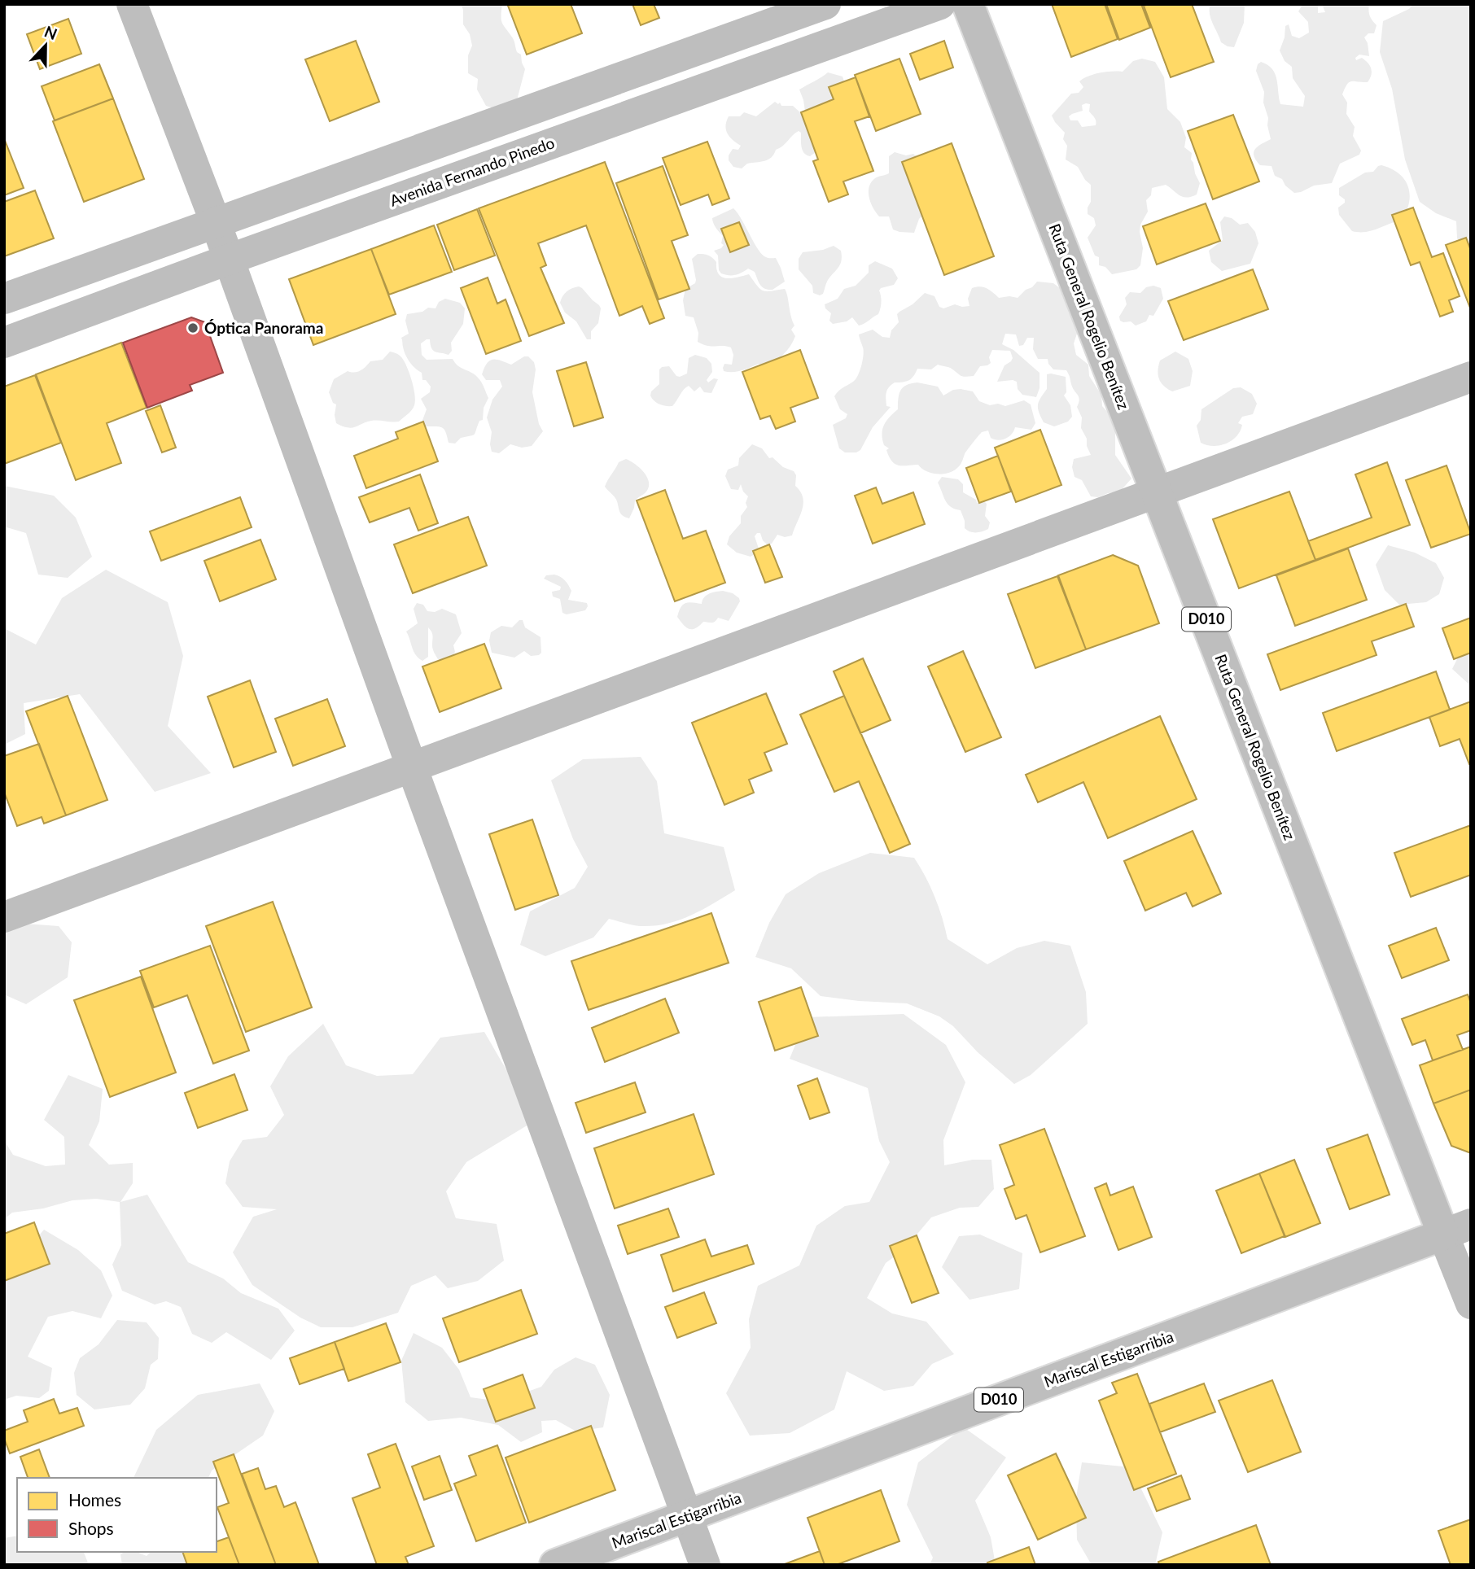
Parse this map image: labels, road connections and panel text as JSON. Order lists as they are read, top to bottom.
{
  "streets": {
    "street": [
      "Avenida Fernando Pinedo",
      "Ruta General Rogelio Benítez",
      "D010",
      "Mariscal Estigarribia"
    ]
  },
  "crossings": [
    ["Ruta General Rogelio Benítez", "Mariscal Estigarribia"]
  ],
  "places": ["Óptica Panorama"],
  "legend": ["Homes", "Shops"],
  "north": "top"
}
